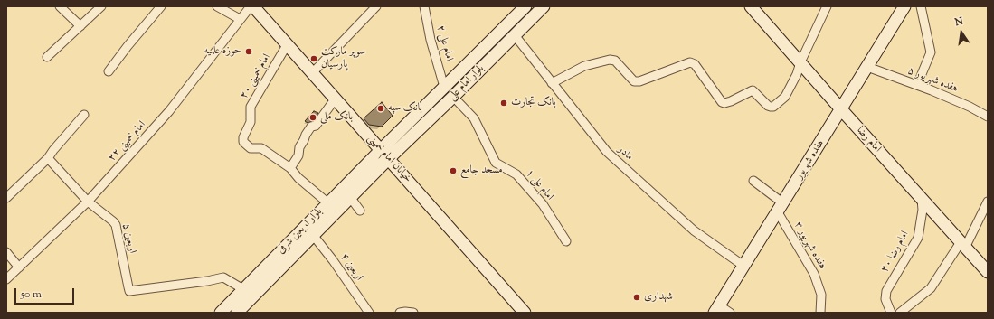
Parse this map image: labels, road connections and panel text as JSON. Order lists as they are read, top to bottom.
{
  "streets": {
    "street": [
      "امام علی ۲",
      "امام خمینی ۲۰",
      "هفده شهریور ۵",
      "بلوار امام علی",
      "امام رضا",
      "امام خمینی ۲۲",
      "مادر",
      "خیابان امام خمینی",
      "هفده شهریور",
      "امام علی ۱",
      "بلوار اربعین شرقی",
      "اربعین ۵",
      "هفده شهریور ۳",
      "امام رضا ۲۰",
      "اربعین ۴"
    ]
  },
  "crossings": [
    ["امام علی ۲", "بلوار امام علی"],
    ["امام خمینی ۲۰", "خیابان امام خمینی"],
    ["هفده شهریور ۵", "هفده شهریور"],
    ["بلوار امام علی", "مادر"],
    ["بلوار امام علی", "خیابان امام خمینی"],
    ["بلوار امام علی", "امام علی ۱"],
    ["بلوار امام علی", "بلوار اربعین شرقی"],
    ["امام رضا", "هفده شهریور"],
    ["امام رضا", "امام رضا ۲۰"],
    ["امام خمینی ۲۲", "اربعین ۵"],
    ["مادر", "هفده شهریور"],
    ["خیابان امام خمینی", "بلوار اربعین شرقی"],
    ["هفده شهریور", "هفده شهریور ۳"],
    ["بلوار اربعین شرقی", "اربعین ۵"],
    ["بلوار اربعین شرقی", "اربعین ۴"]
  ],
  "places": [
    "حوزه علمیه",
    "سوپر مارکت پارسیان",
    "بانک تجارت",
    "بانک سپه",
    "بانک ملی",
    "مسجد جامع",
    "شهداری"
  ],
  "scale_bar": "50 m",
  "north": "top"
}
